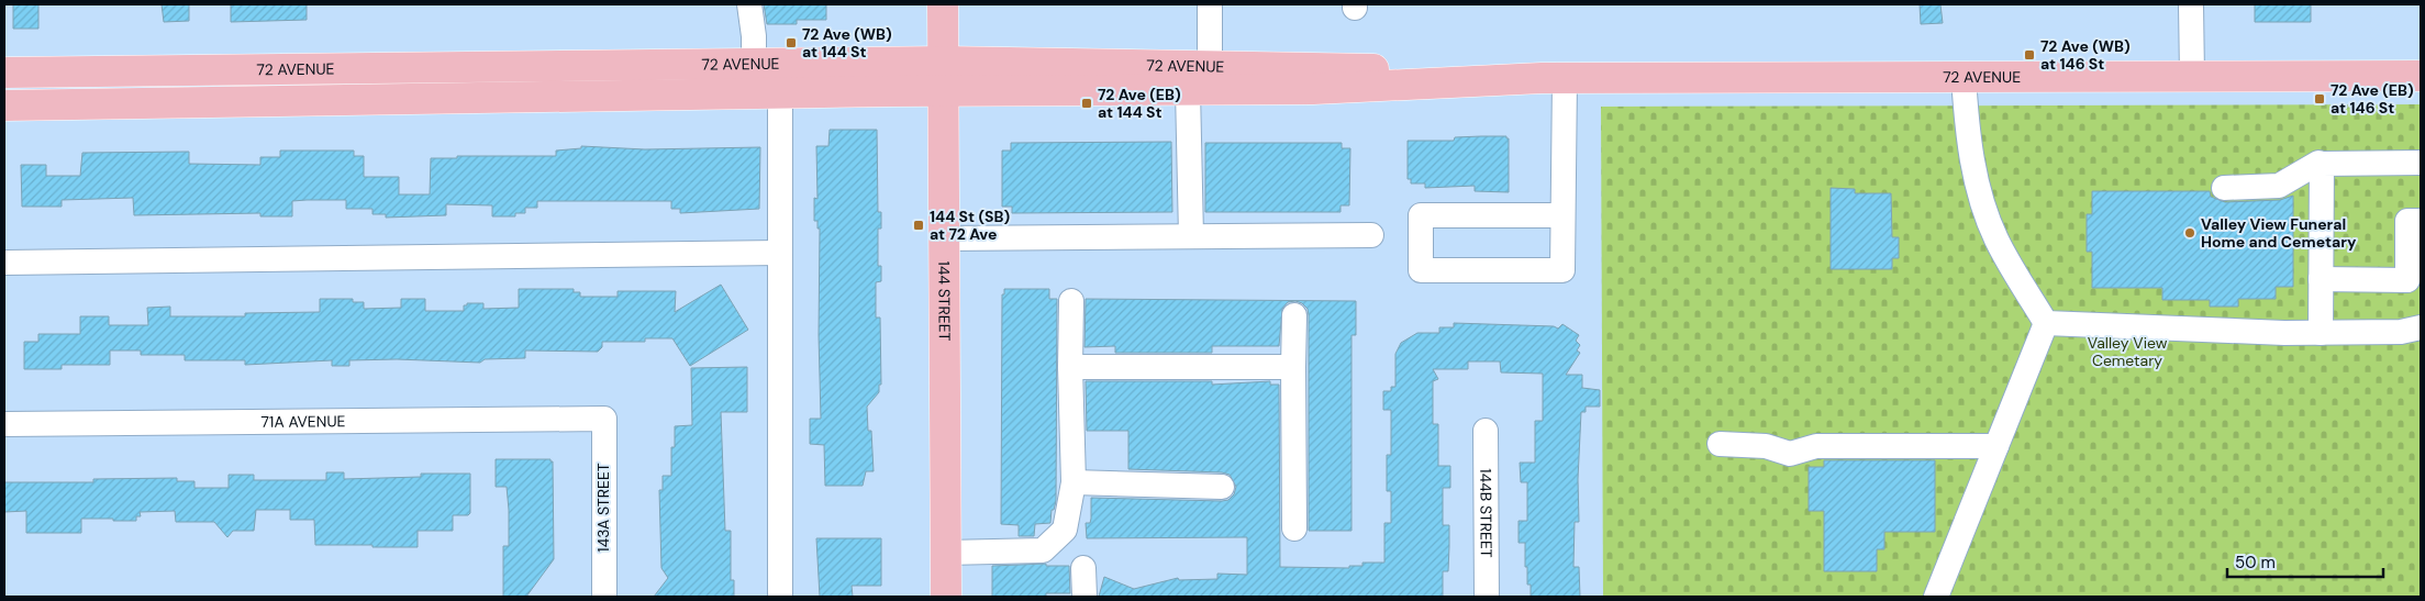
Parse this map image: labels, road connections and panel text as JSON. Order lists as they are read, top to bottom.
{
  "streets": {
    "main road": ["72 AVENUE", "144 STREET"],
    "street": ["71A AVENUE", "143A STREET", "144B STREET"]
  },
  "crossings": [
    ["72 AVENUE", "144 STREET"],
    ["71A AVENUE", "143A STREET"]
  ],
  "parks": ["Valley View Cemetary"],
  "places": {
    "transit": [
      "72 Ave (WB) at 144 St",
      "72 Ave (WB) at 146 St",
      "72 Ave (EB) at 146 St",
      "72 Ave (EB) at 144 St",
      "144 St (SB) at 72 Ave"
    ],
    "other": ["Valley View Funeral Home and Cemetary"]
  },
  "scale_bar": "50 m"
}
